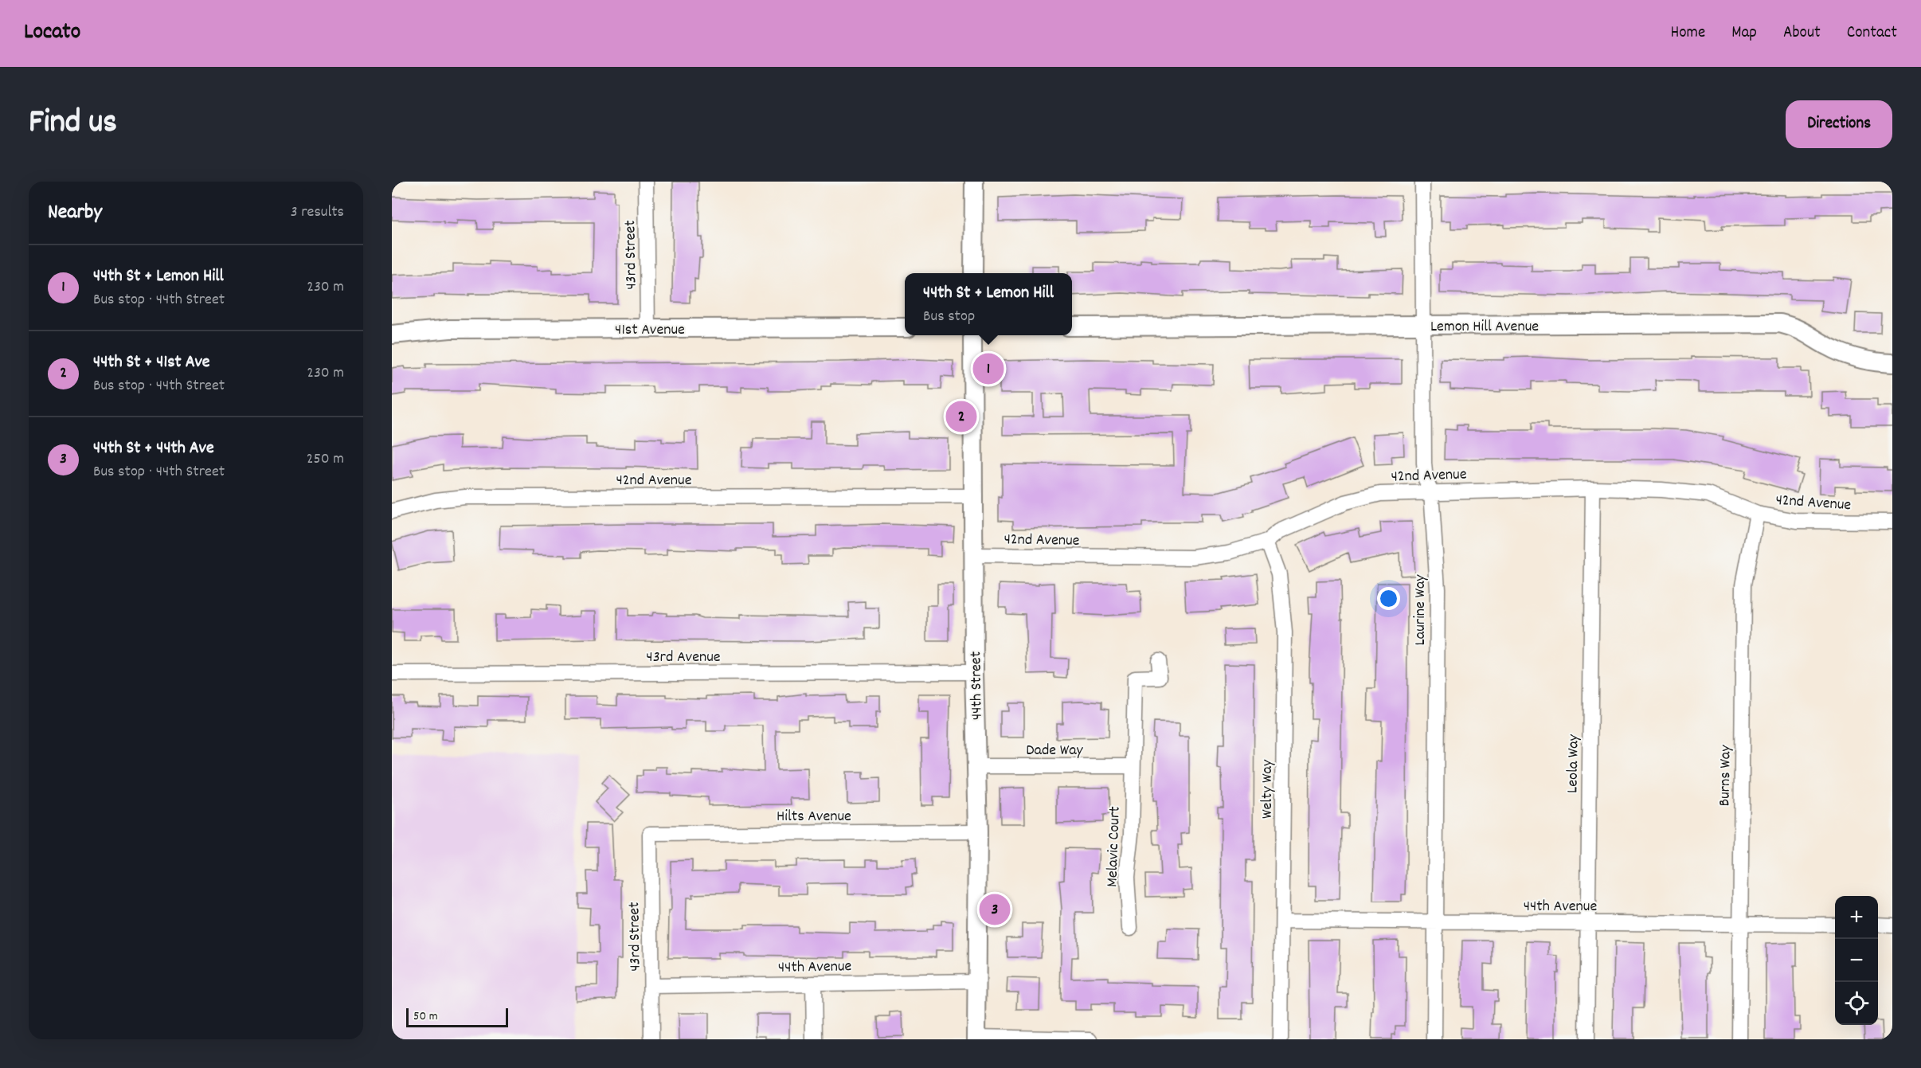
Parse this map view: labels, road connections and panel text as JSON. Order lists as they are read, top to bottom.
{
  "streets": {
    "street": [
      "43rd Street",
      "Lemon Hill Avenue",
      "41st Avenue",
      "42nd Avenue",
      "Laurine Way",
      "43rd Avenue",
      "44th Street",
      "Dade Way",
      "Leola Way",
      "Burns Way",
      "Welty Way",
      "Hilts Avenue",
      "Melavic Court",
      "44th Avenue"
    ]
  },
  "crossings": [
    ["43rd Street", "41st Avenue"],
    ["43rd Street", "Hilts Avenue"],
    ["43rd Street", "44th Avenue"],
    ["Lemon Hill Avenue", "Laurine Way"],
    ["42nd Avenue", "Laurine Way"],
    ["42nd Avenue", "44th Street"],
    ["42nd Avenue", "Leola Way"],
    ["42nd Avenue", "Burns Way"],
    ["42nd Avenue", "Welty Way"],
    ["Laurine Way", "44th Avenue"],
    ["43rd Avenue", "44th Street"],
    ["44th Street", "Dade Way"],
    ["44th Street", "Hilts Avenue"],
    ["44th Street", "44th Avenue"],
    ["Dade Way", "Melavic Court"],
    ["Leola Way", "44th Avenue"],
    ["Burns Way", "44th Avenue"],
    ["Welty Way", "44th Avenue"]
  ],
  "scale_bar": "50 m",
  "page": {
    "header": "Locato",
    "nav": [
      "Home",
      "Map",
      "About",
      "Contact"
    ],
    "title": "Find us",
    "buttons": "Directions",
    "heading": ["Nearby", "3 results"],
    "list": [
      {
        "mark": "1",
        "name": "44th St + Lemon Hill",
        "note": "Bus stop · 44th Street",
        "value": "230 m"
      },
      {
        "mark": "2",
        "name": "44th St + 41st Ave",
        "note": "Bus stop · 44th Street",
        "value": "230 m"
      },
      {
        "mark": "3",
        "name": "44th St + 44th Ave",
        "note": "Bus stop · 44th Street",
        "value": "250 m"
      }
    ],
    "popup": ["44th St + Lemon Hill", "Bus stop"],
    "pins": ["1", "2", "3"],
    "map_buttons": ["+", "−"],
    "scale": "50 m"
  }
}
